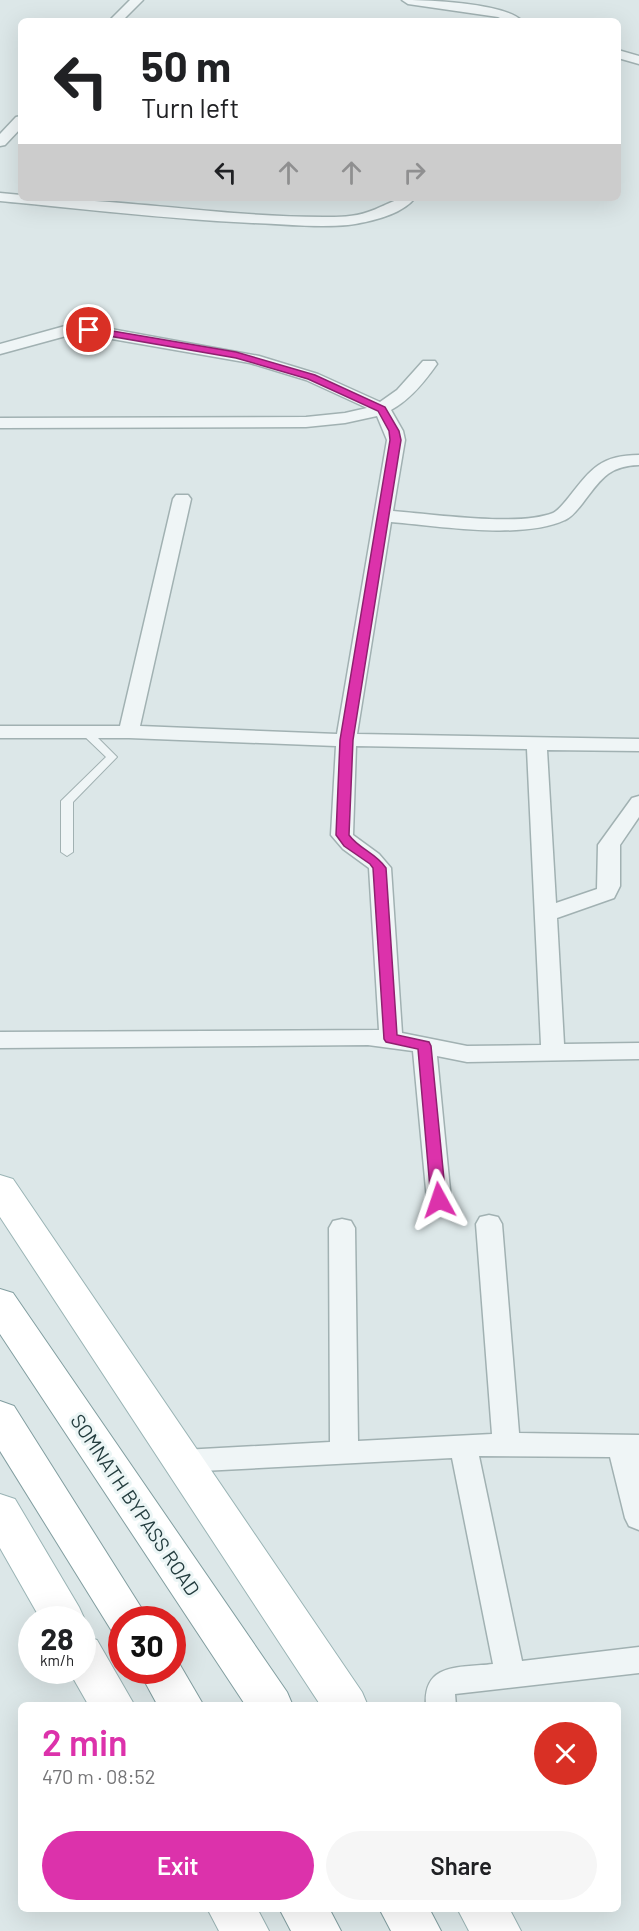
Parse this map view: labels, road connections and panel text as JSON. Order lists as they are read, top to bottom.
{
  "streets": {
    "main road": ["SOMNATH BYPASS ROAD"]
  },
  "page": {
    "turn": ["50 m", "Turn left"],
    "speed": "28 km/h",
    "limit": "30",
    "heading": ["2 min", "470 m · 08:52"],
    "buttons": ["Exit", "Share"]
  }
}
